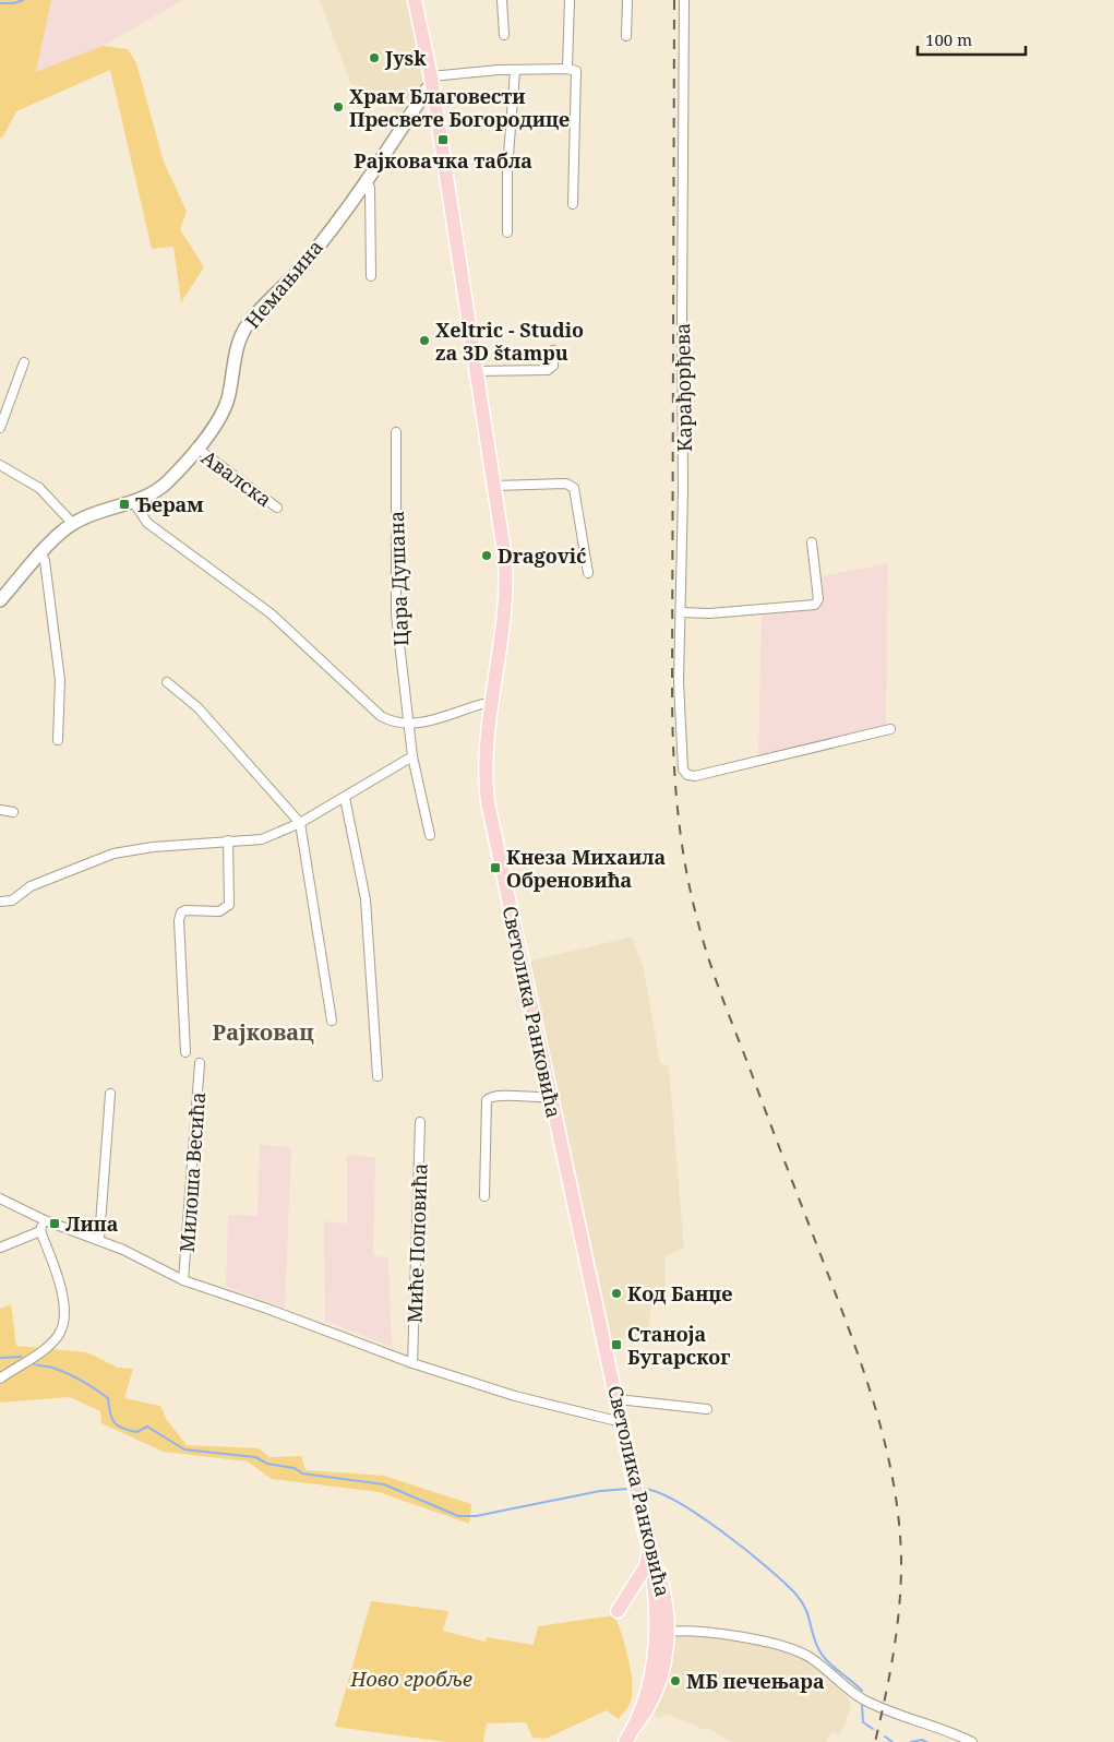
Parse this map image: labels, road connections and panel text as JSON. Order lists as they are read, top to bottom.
{
  "streets": {
    "main road": ["Светолика Ранковића"],
    "street": [
      "Немањина",
      "Карађорђева",
      "Авалска",
      "Цара Душана",
      "Милоша Весића",
      "Миће Поповића"
    ]
  },
  "crossings": [
    ["Немањина", "Авалска"],
    ["Немањина", "Светолика Ранковића"]
  ],
  "districts": ["Рајковац"],
  "parks": ["Ново гробље"],
  "places": {
    "other": [
      "Jysk",
      "Храм Благовести Пресвете Богородице",
      "Xeltric - Studio za 3D štampu",
      "Dragović",
      "Код Банџе",
      "МБ печењара"
    ],
    "transit": [
      "Рајковачка табла",
      "Ђерам",
      "Кнеза Михаила Обреновића",
      "Липа",
      "Станоја Бугарског"
    ]
  },
  "scale_bar": "100 m"
}
